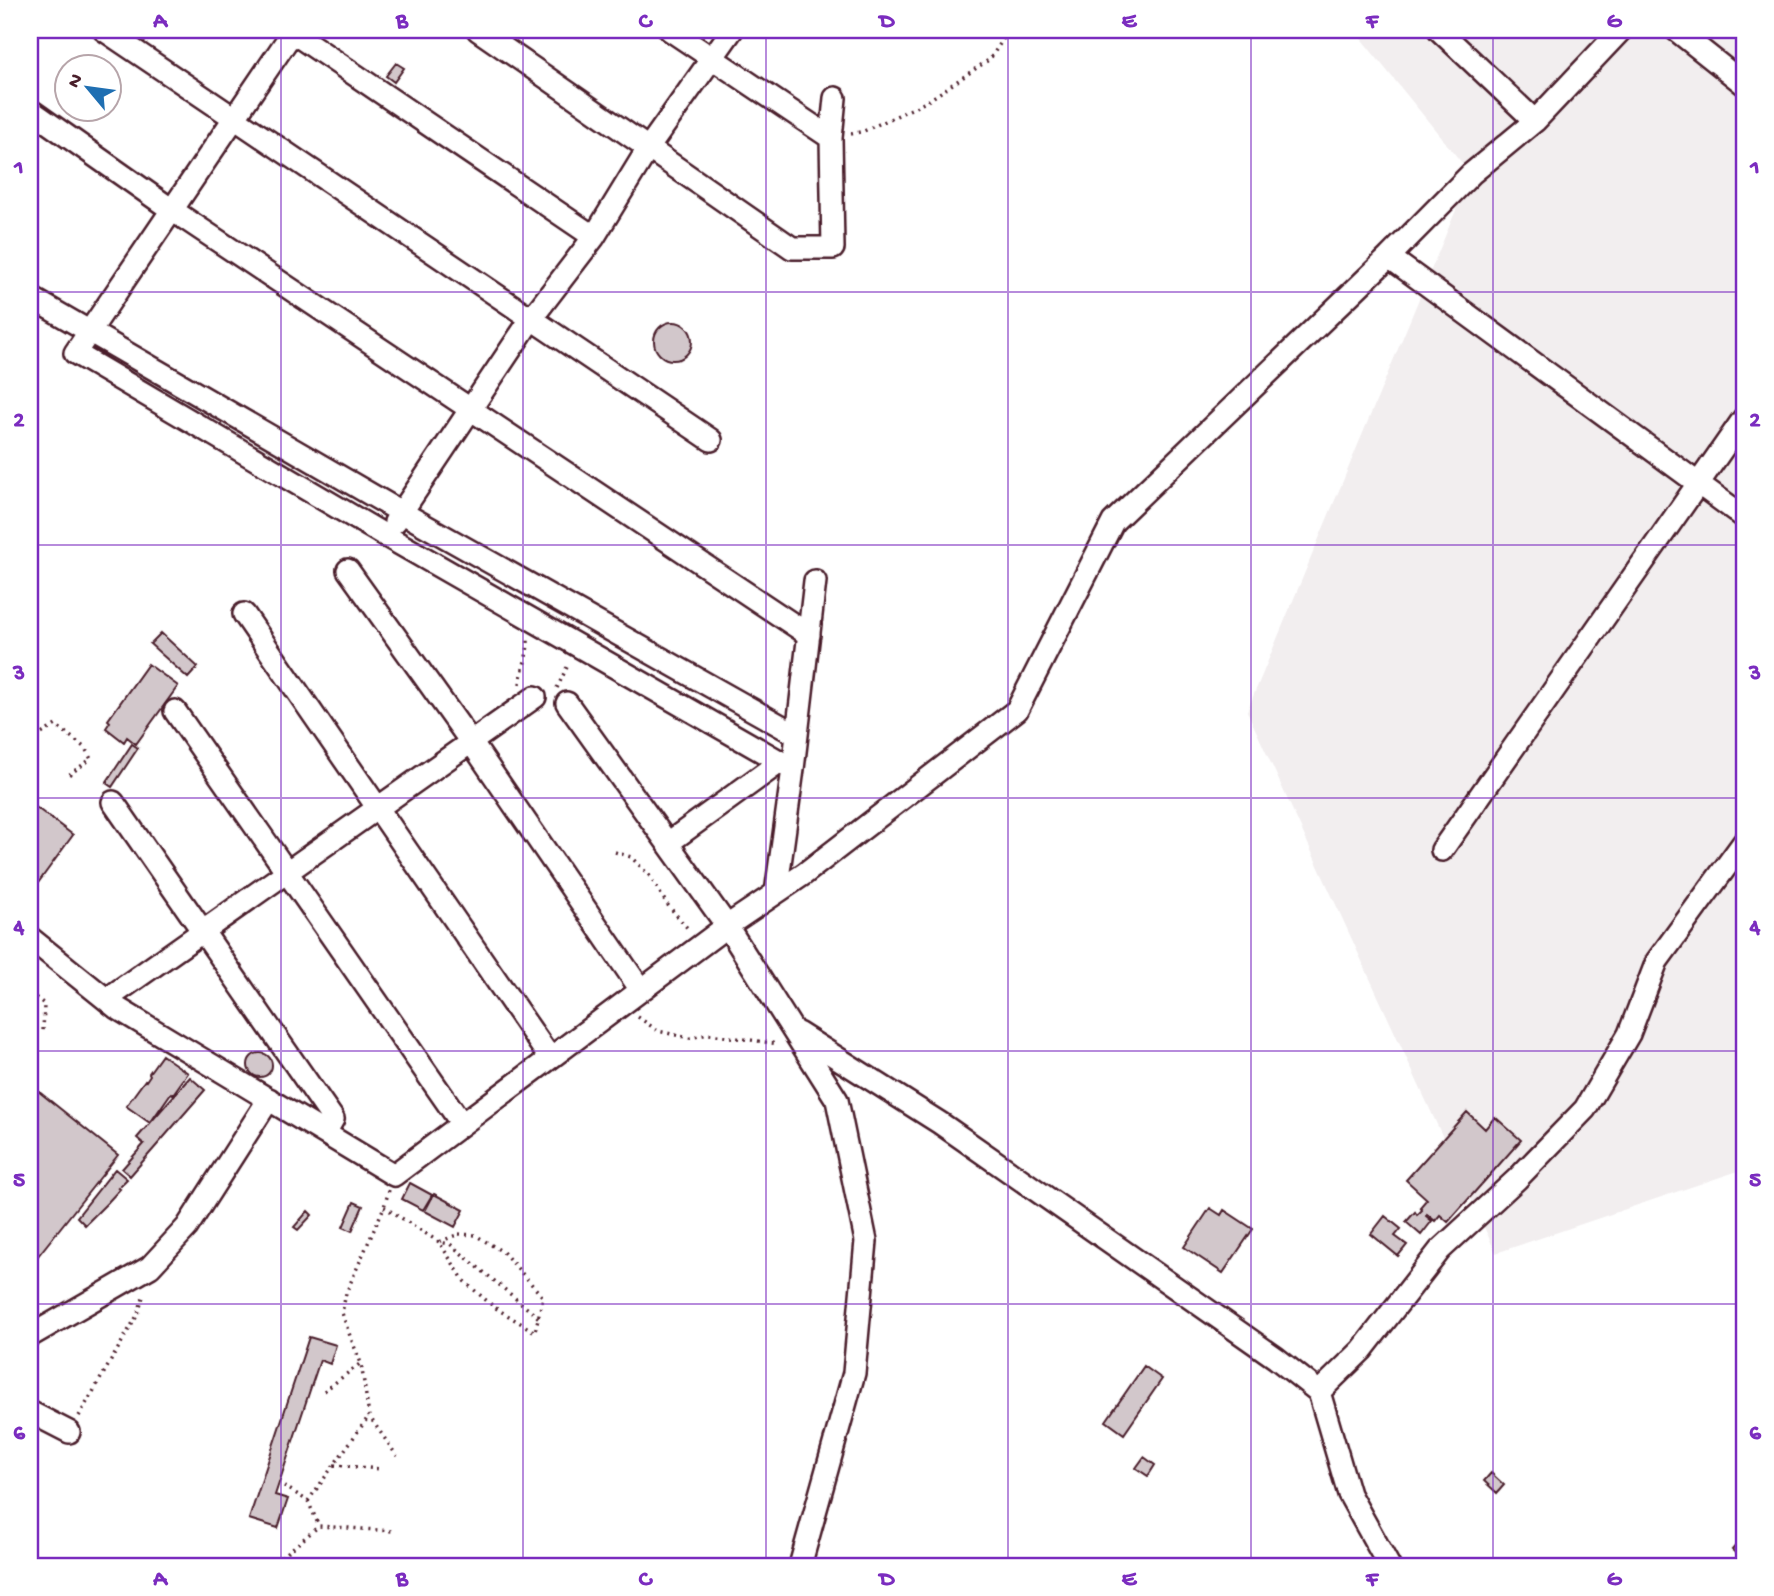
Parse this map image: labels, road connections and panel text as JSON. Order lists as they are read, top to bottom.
{
  "north": "top left",
  "grid": {
    "columns": [
      "A",
      "B",
      "C",
      "D",
      "E",
      "F",
      "G"
    ],
    "rows": [
      "1",
      "2",
      "3",
      "4",
      "5",
      "6"
    ]
  }
}
